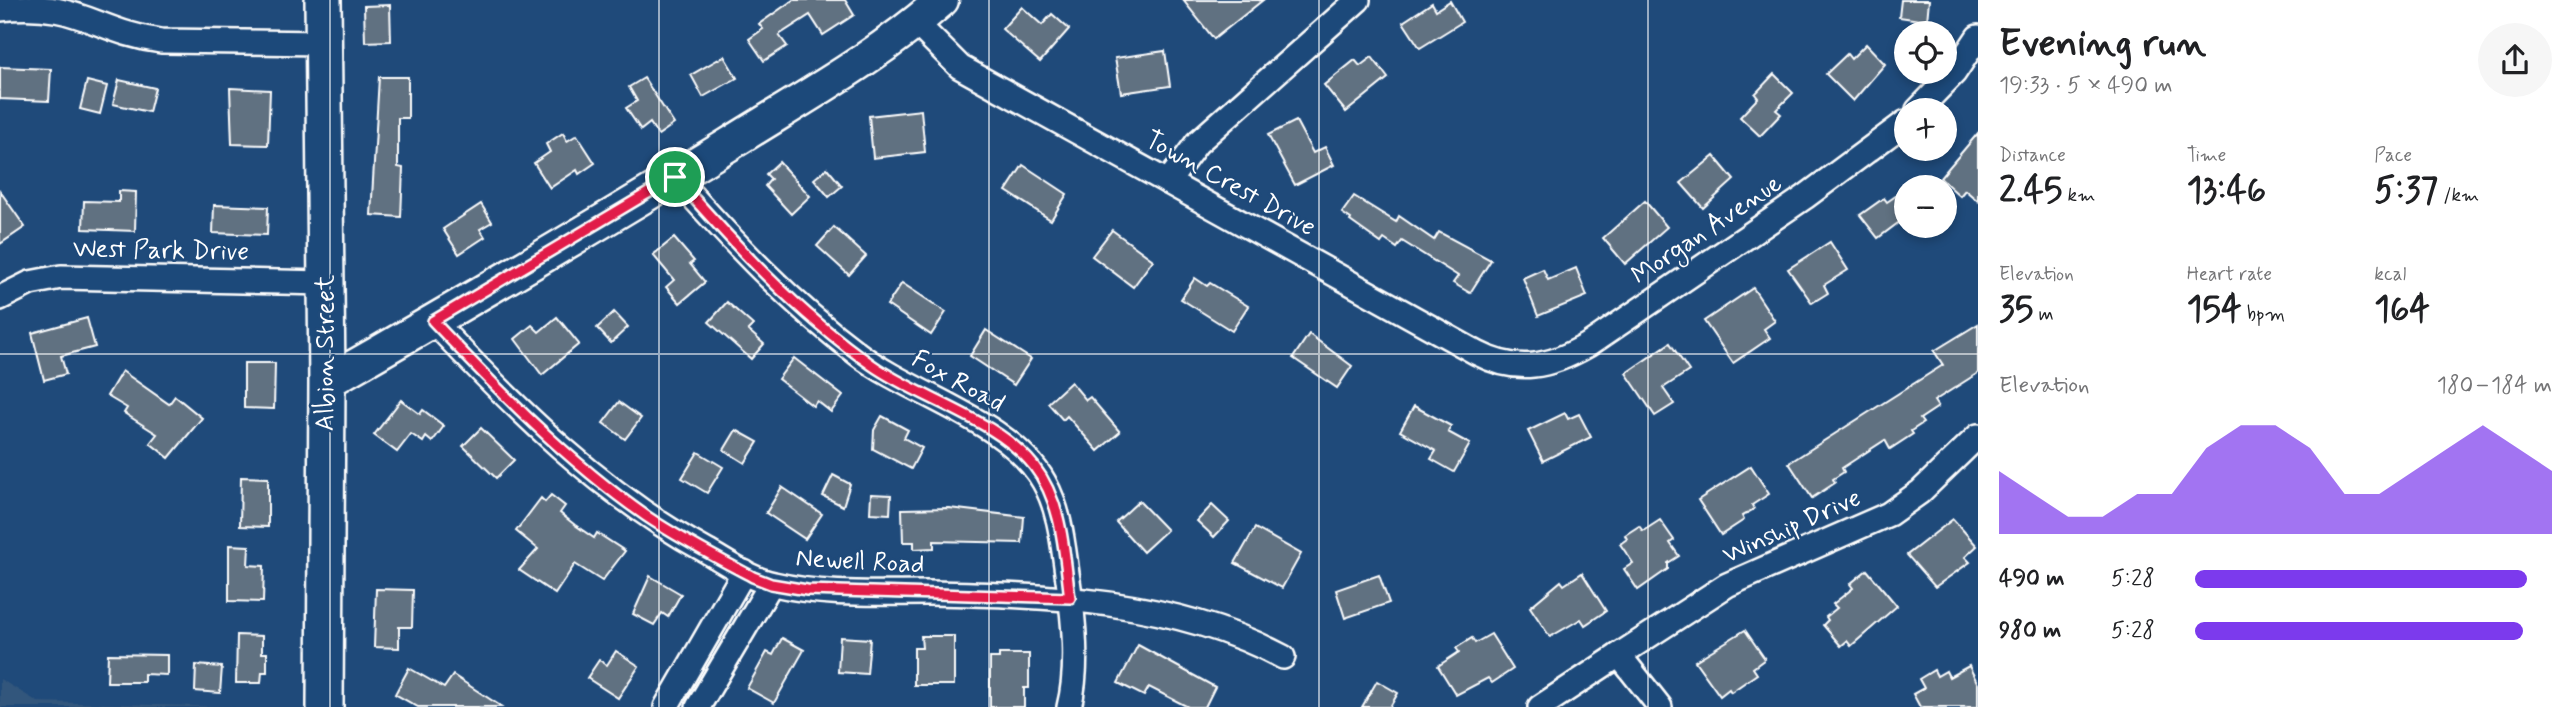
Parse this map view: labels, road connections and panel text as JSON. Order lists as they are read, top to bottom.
{
  "streets": {
    "main road": ["Albion Street"],
    "street": [
      "Town Crest Drive",
      "Morgan Avenue",
      "West Park Drive",
      "Fox Road",
      "Winship Drive",
      "Newell Road"
    ]
  },
  "crossings": [
    ["Town Crest Drive", "Morgan Avenue"],
    ["West Park Drive", "Albion Street"],
    ["Fox Road", "Newell Road"]
  ],
  "page": {
    "heading": ["Evening run", "19:33 · 5 × 490 m"],
    "map_buttons": ["+", "−"],
    "stats": [
      ["Distance", "2.45 km"],
      ["Time", "13:46"],
      ["Pace", "5:37 /km"],
      ["Elevation", "35 m"],
      ["Heart rate", "154 bpm"],
      ["kcal", "164"]
    ],
    "chart": ["Elevation", "180–184 m"],
    "list": [
      {
        "name": "490 m",
        "note": "5:28"
      },
      {
        "name": "980 m",
        "note": "5:28"
      }
    ]
  }
}
